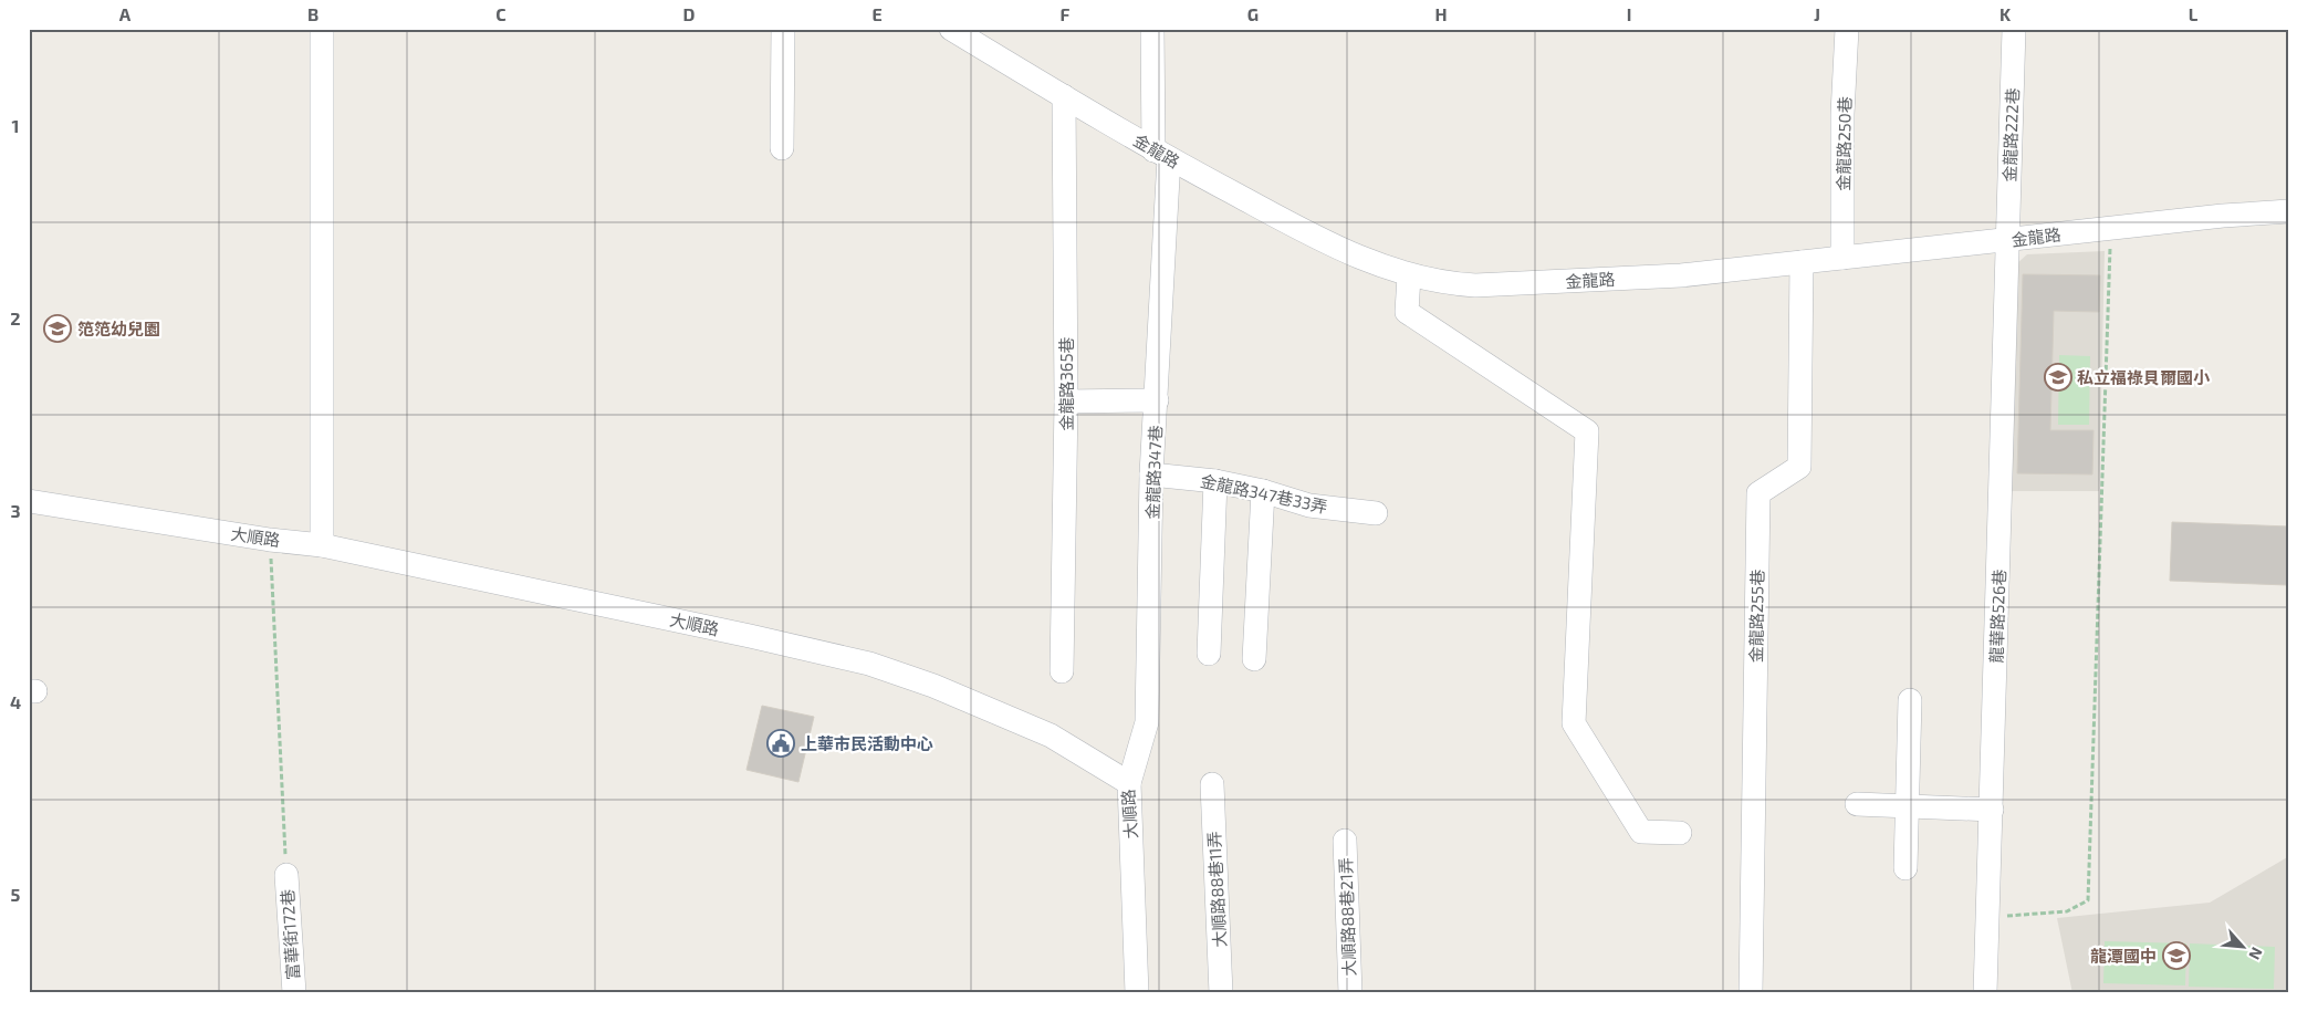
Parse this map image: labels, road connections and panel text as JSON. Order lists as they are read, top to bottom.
{
  "streets": {
    "street": [
      "金龍路222巷",
      "金龍路250巷",
      "金龍路",
      "金龍路365巷",
      "金龍路347巷",
      "金龍路347巷33弄",
      "大順路",
      "金龍路255巷",
      "龍華路526巷",
      "大順路88巷11弄",
      "大順路88巷21弄",
      "富華街172巷"
    ]
  },
  "crossings": [
    ["金龍路222巷", "金龍路"],
    ["金龍路222巷", "龍華路526巷"],
    ["金龍路250巷", "金龍路"],
    ["金龍路", "金龍路365巷"],
    ["金龍路", "金龍路347巷"],
    ["金龍路", "金龍路255巷"],
    ["金龍路", "龍華路526巷"],
    ["金龍路347巷", "金龍路347巷33弄"],
    ["金龍路347巷", "大順路"]
  ],
  "places": {
    "school or university": ["笵笵幼兒園", "私立福祿貝爾國小", "龍潭國中"],
    "public building": ["上華市民活動中心"]
  },
  "north": "bottom right",
  "grid": {
    "columns": [
      "A",
      "B",
      "C",
      "D",
      "E",
      "F",
      "G",
      "H",
      "I",
      "J",
      "K",
      "L"
    ],
    "rows": [
      "1",
      "2",
      "3",
      "4",
      "5"
    ]
  }
}
